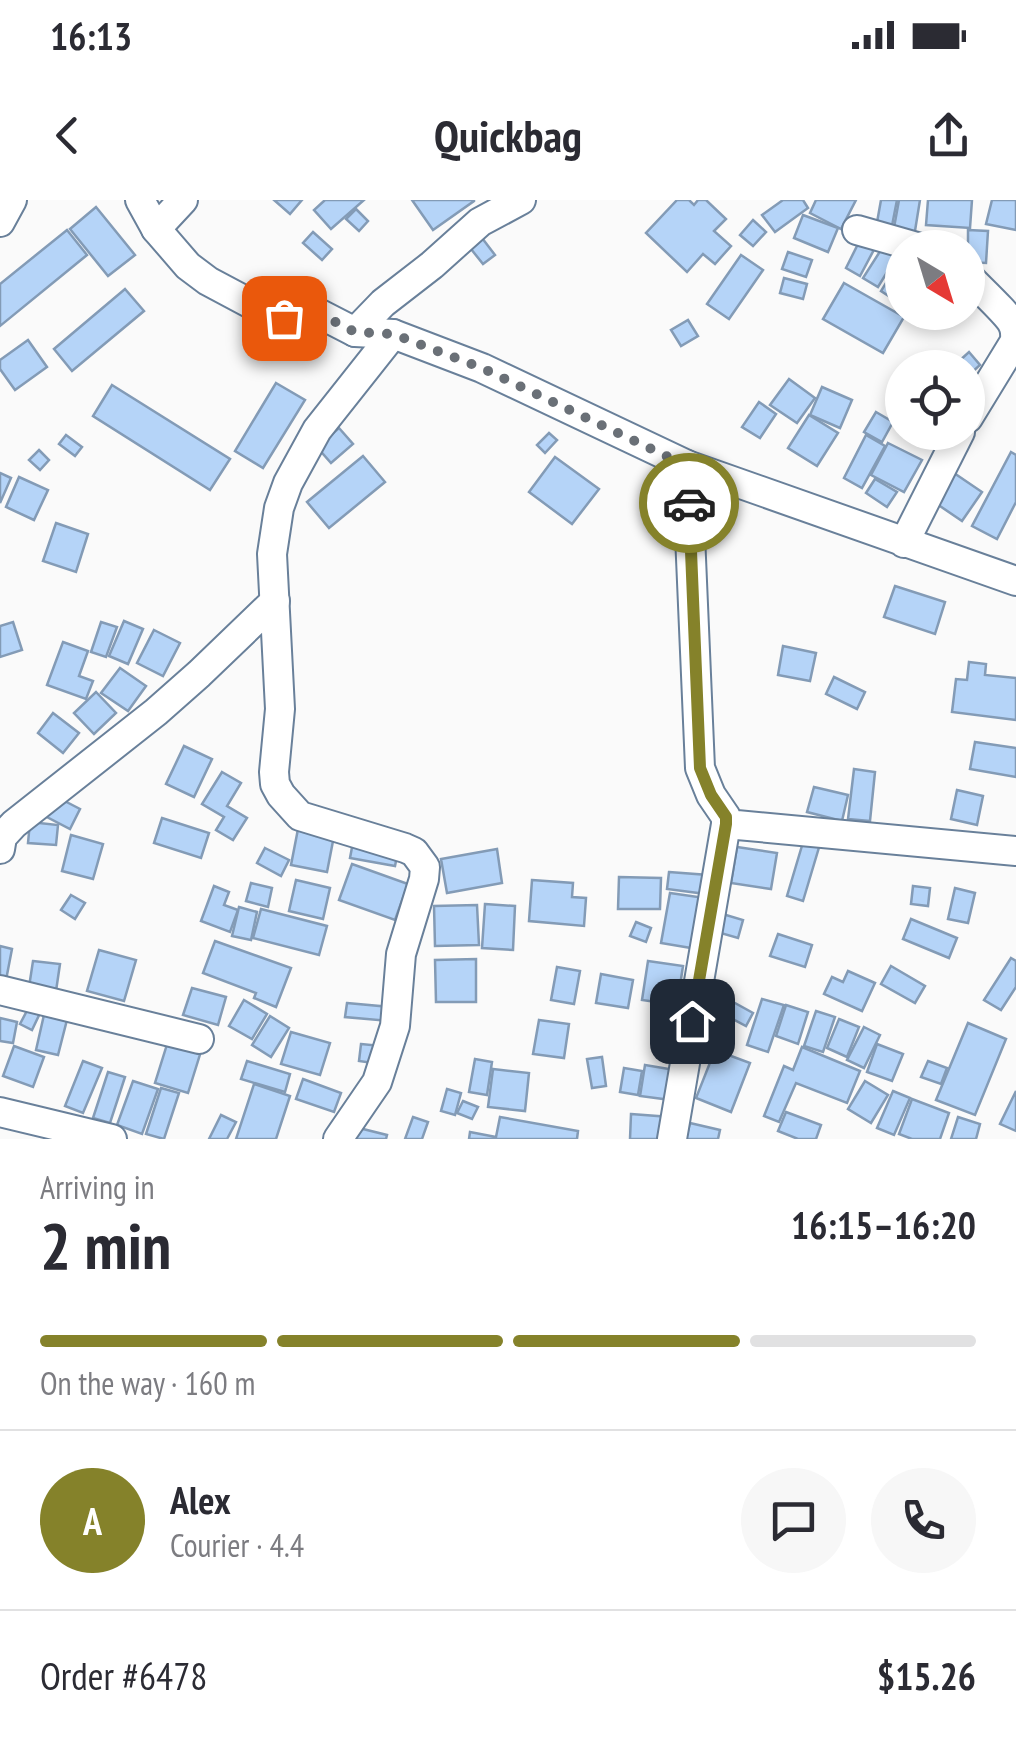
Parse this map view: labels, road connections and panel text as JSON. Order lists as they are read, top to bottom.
{
  "north": "bottom right",
  "page": {
    "status": "16:13",
    "header": "Quickbag",
    "heading": ["2 min", "Arriving in", "16:15–16:20"],
    "panel": [
      "Alex",
      "Courier · 4.4",
      "Order #6478",
      "$15.26"
    ],
    "bar": "On the way · 160 m",
    "round": "A"
  }
}
